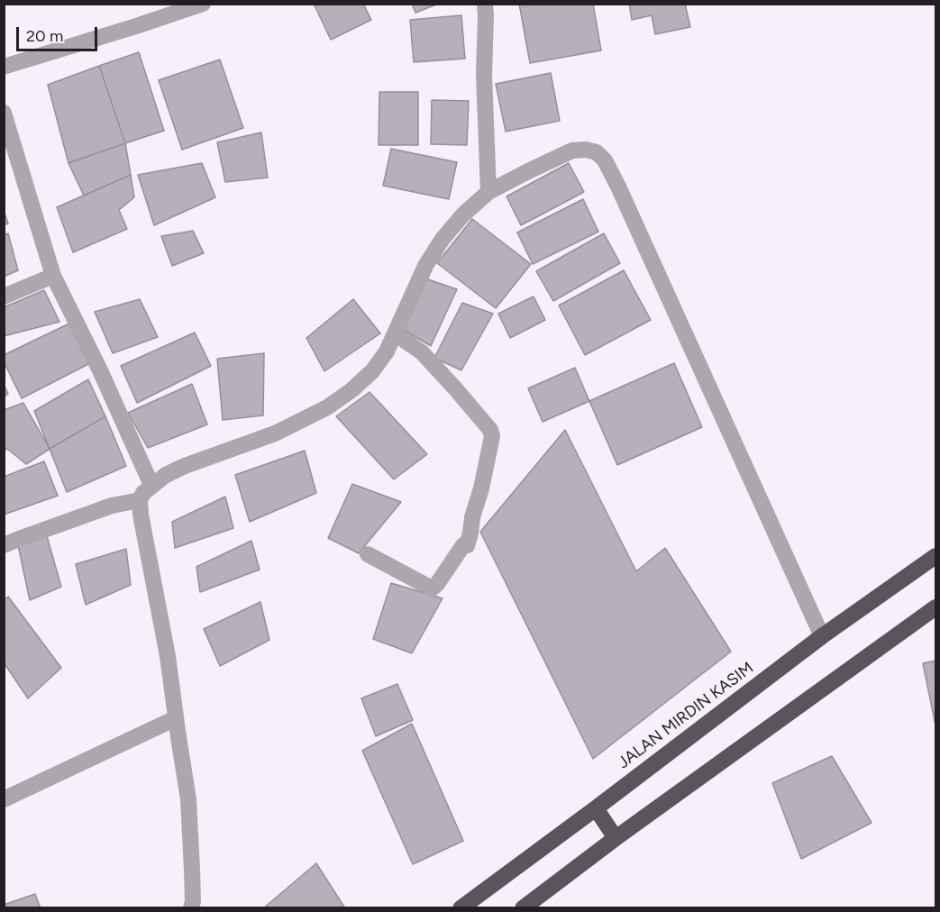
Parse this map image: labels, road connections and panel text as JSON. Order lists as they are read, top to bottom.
{
  "streets": {
    "highway": ["JALAN MIRDIN KASIM"]
  },
  "scale_bar": "20 m"
}
